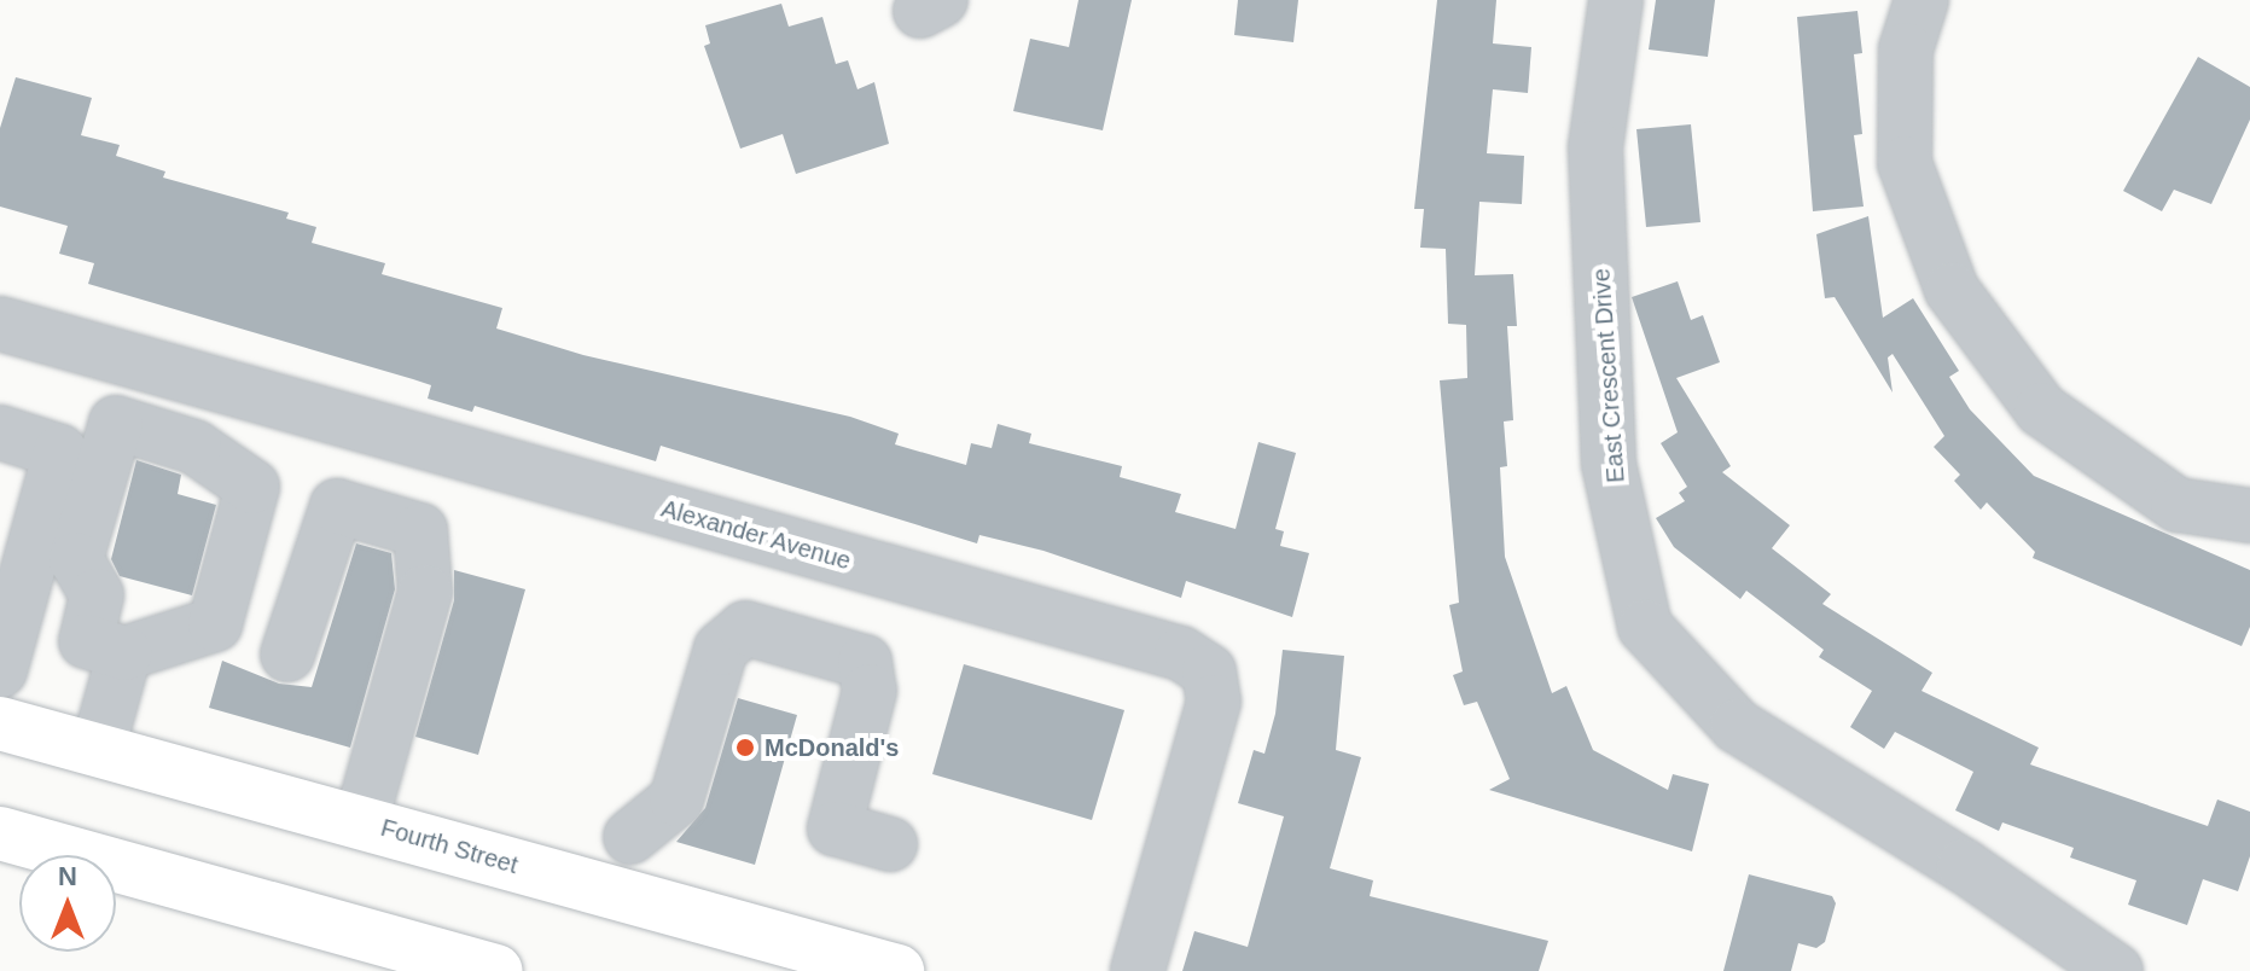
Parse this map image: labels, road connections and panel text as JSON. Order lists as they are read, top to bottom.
{
  "streets": {
    "main road": ["Fourth Street"],
    "street": ["East Crescent Drive", "Alexander Avenue"]
  },
  "places": ["McDonald's"],
  "north": "top"
}
